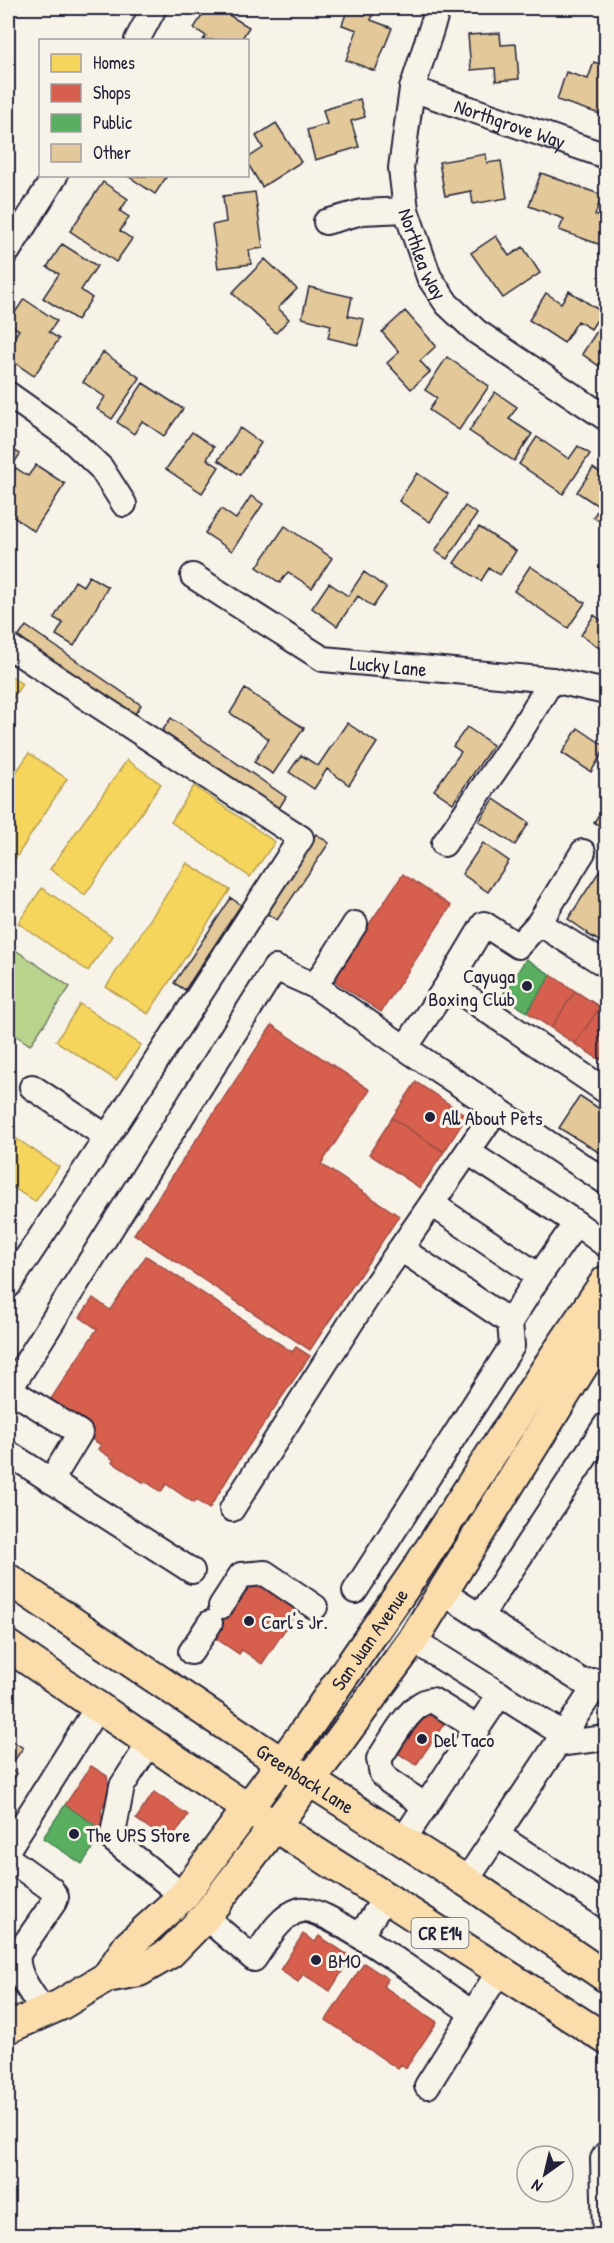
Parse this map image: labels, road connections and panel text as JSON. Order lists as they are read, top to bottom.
{
  "streets": {
    "main road": ["San Juan Avenue", "Greenback Lane", "CR E14"],
    "street": ["Northgrove Way", "Northlea Way", "Lucky Lane"]
  },
  "crossings": [
    ["Northgrove Way", "Northlea Way"],
    ["San Juan Avenue", "Greenback Lane"],
    ["San Juan Avenue", "CR E14"]
  ],
  "places": [
    "Cayuga Boxing Club",
    "All About Pets",
    "Carl's Jr.",
    "Del Taco",
    "The UPS Store",
    "BMO"
  ],
  "legend": [
    "Homes",
    "Shops",
    "Public",
    "Other"
  ],
  "north": "bottom left"
}
